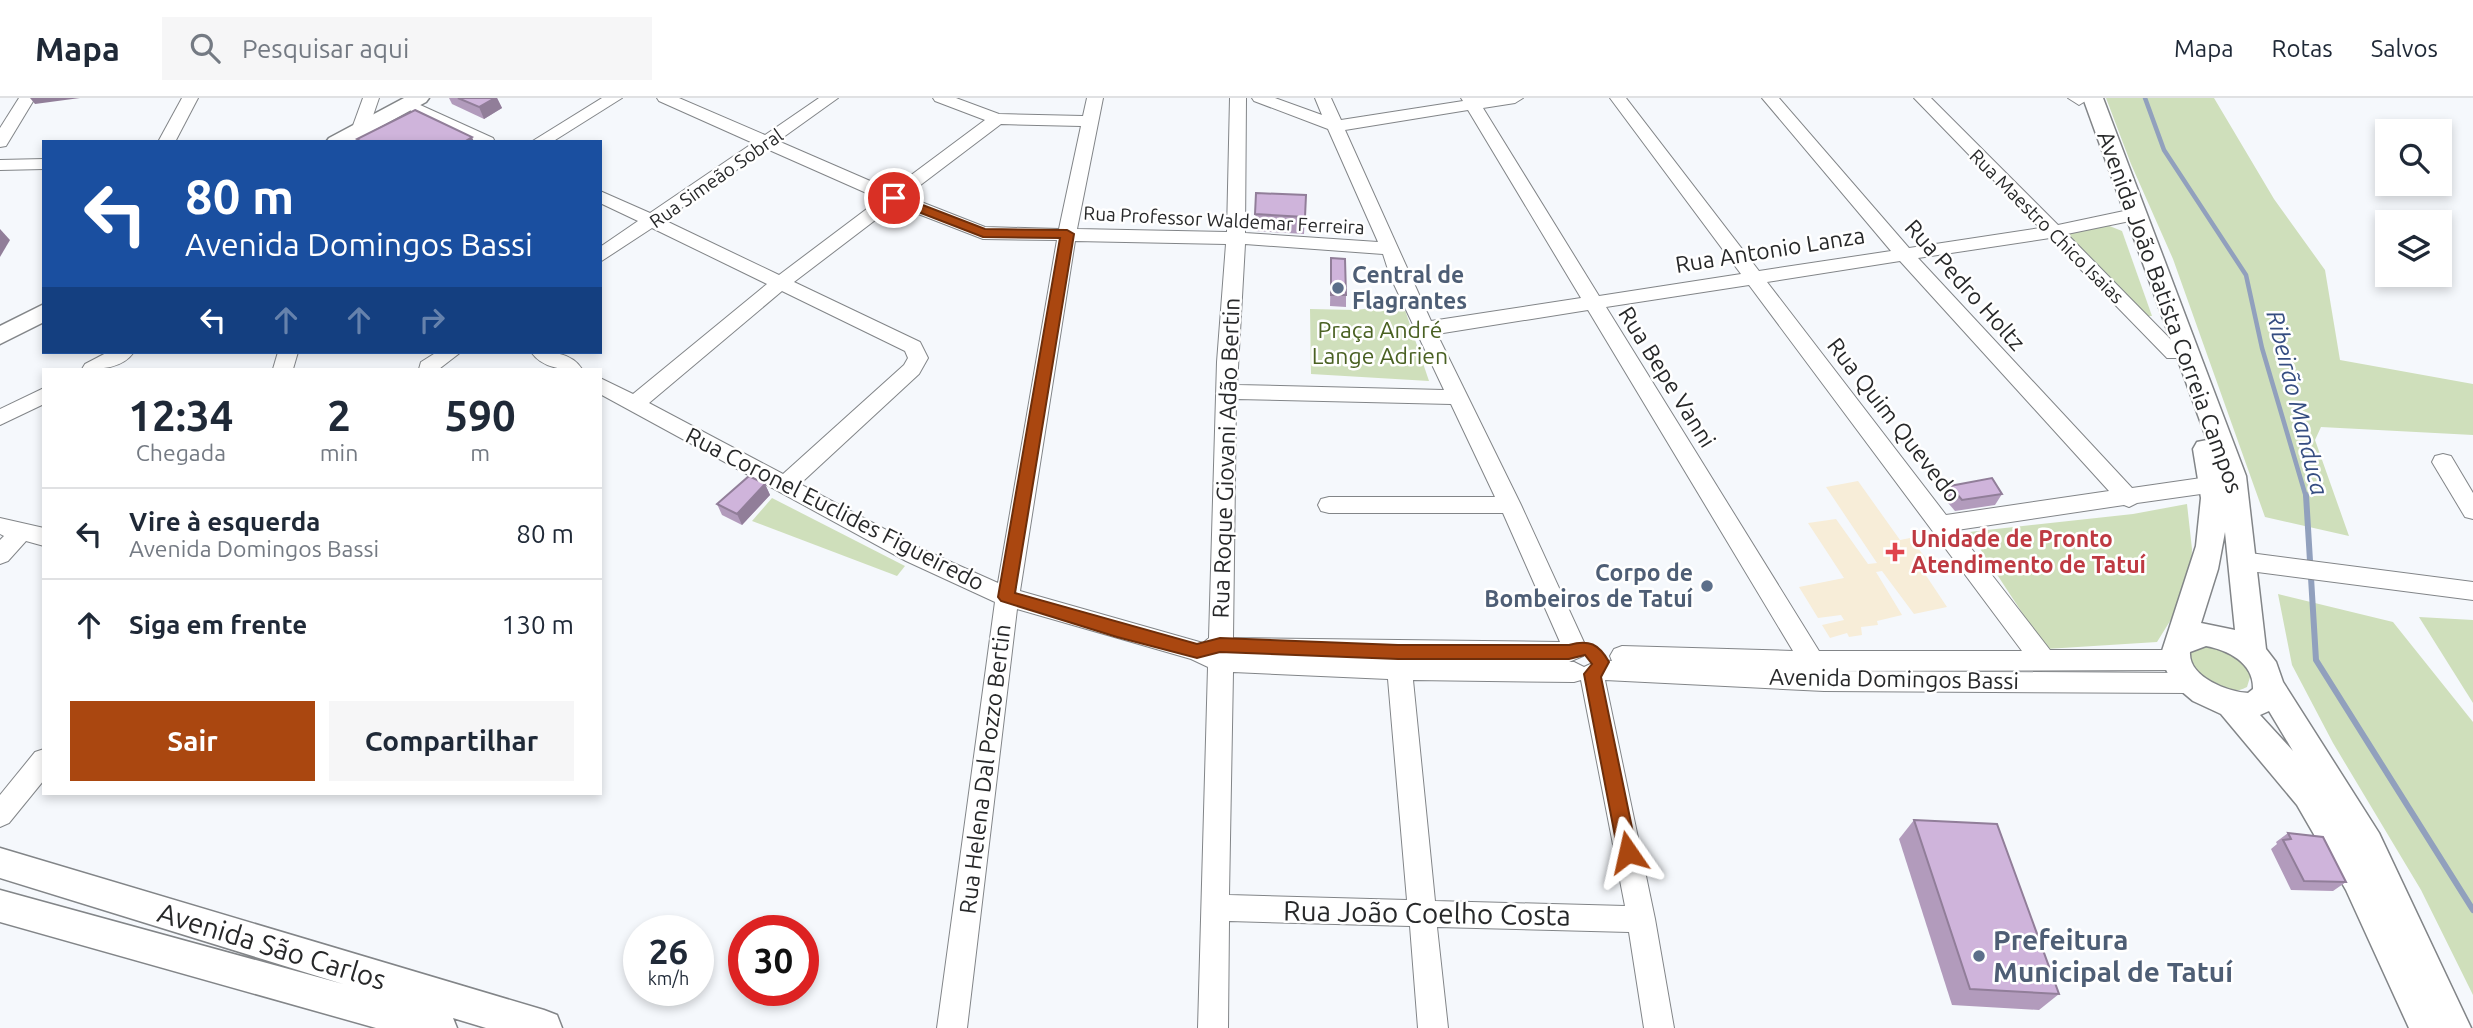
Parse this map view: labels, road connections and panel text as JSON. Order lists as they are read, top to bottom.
{
  "streets": {
    "main road": ["Avenida João Batista Correia Campos", "Avenida São Carlos"],
    "street": [
      "Rua Simeão Sobral",
      "Rua Professor Waldemar Ferreira",
      "Rua Maestro Chico Isaias",
      "Rua Antonio Lanza",
      "Rua Pedro Holtz",
      "Rua Bepe Vanni",
      "Rua Quim Quevedo",
      "Rua Roque Giovani Adão Bertin",
      "Rua Coronel Euclides Figueiredo",
      "Avenida Domingos Bassi",
      "Rua Helena Dal Pozzo Bertin",
      "Rua João Coelho Costa"
    ]
  },
  "crossings": [
    ["Rua Simeão Sobral", "Rua Professor Waldemar Ferreira"],
    ["Rua Professor Waldemar Ferreira", "Rua Roque Giovani Adão Bertin"],
    ["Rua Professor Waldemar Ferreira", "Rua Helena Dal Pozzo Bertin"],
    ["Rua Maestro Chico Isaias", "Rua Antonio Lanza"],
    ["Rua Maestro Chico Isaias", "Avenida João Batista Correia Campos"],
    ["Rua Antonio Lanza", "Rua Pedro Holtz"],
    ["Rua Antonio Lanza", "Avenida João Batista Correia Campos"],
    ["Rua Antonio Lanza", "Rua Bepe Vanni"],
    ["Rua Antonio Lanza", "Rua Quim Quevedo"],
    ["Avenida João Batista Correia Campos", "Avenida Domingos Bassi"],
    ["Rua Bepe Vanni", "Avenida Domingos Bassi"],
    ["Rua Quim Quevedo", "Avenida Domingos Bassi"],
    ["Rua Roque Giovani Adão Bertin", "Rua Coronel Euclides Figueiredo"],
    ["Rua Roque Giovani Adão Bertin", "Avenida Domingos Bassi"],
    ["Rua Roque Giovani Adão Bertin", "Rua João Coelho Costa"],
    ["Rua Coronel Euclides Figueiredo", "Avenida Domingos Bassi"],
    ["Rua Coronel Euclides Figueiredo", "Rua Helena Dal Pozzo Bertin"]
  ],
  "water": ["Ribeirão Manduca"],
  "parks": ["Praça André Lange Adrien"],
  "places": {
    "other": ["Central de Flagrantes", "Corpo de Bombeiros de Tatuí", "Prefeitura Municipal de Tatuí"],
    "health": ["Unidade de Pronto Atendimento de Tatuí"]
  },
  "page": {
    "header": "Mapa",
    "search": "Pesquisar aqui",
    "nav": ["Mapa", "Rotas", "Salvos"],
    "turn": ["80 m", "Avenida Domingos Bassi"],
    "eta": [
      "12:34",
      "Chegada",
      "2",
      "min",
      "590",
      "m"
    ],
    "list": [
      {
        "name": "Vire à esquerda",
        "note": "Avenida Domingos Bassi",
        "value": "80 m"
      },
      {
        "name": "Siga em frente",
        "value": "130 m"
      }
    ],
    "buttons": ["Sair", "Compartilhar"],
    "speed": "26 km/h",
    "limit": "30"
  }
}
